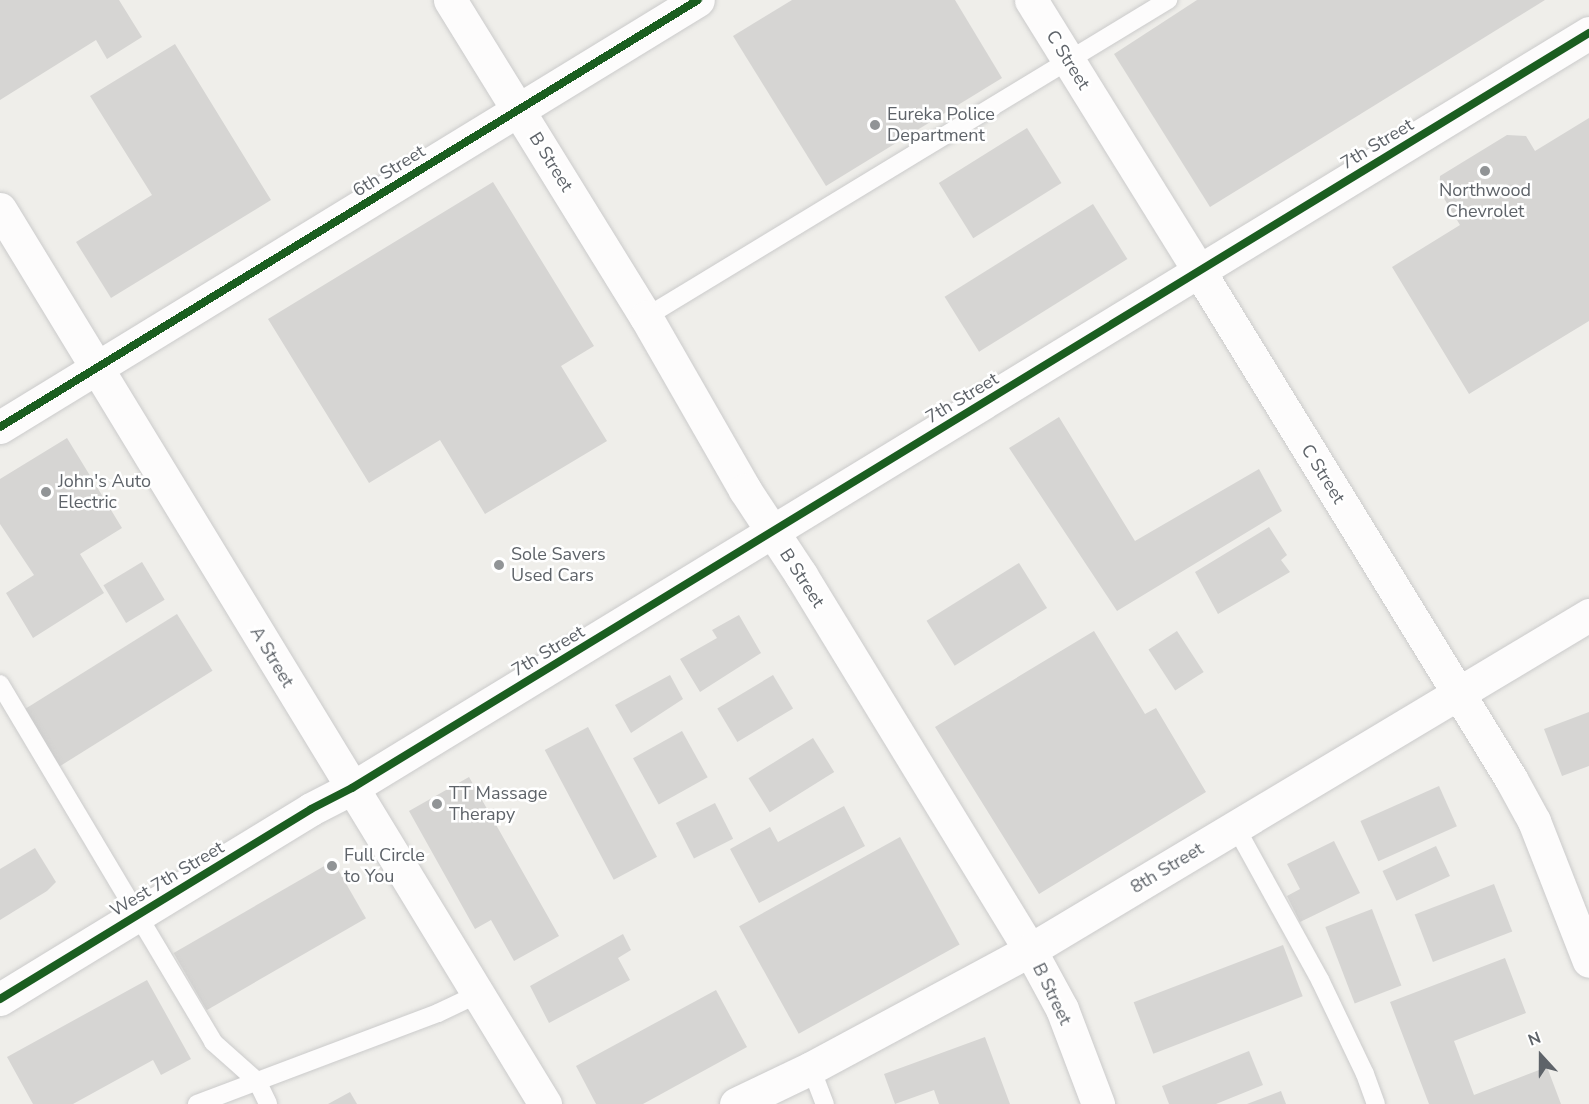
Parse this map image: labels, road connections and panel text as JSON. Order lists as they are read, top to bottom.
{
  "streets": {
    "street": [
      "C Street",
      "7th Street",
      "B Street",
      "6th Street",
      "A Street",
      "8th Street",
      "West 7th Street"
    ]
  },
  "crossings": [
    ["C Street", "7th Street"],
    ["C Street", "8th Street"],
    ["7th Street", "B Street"],
    ["7th Street", "A Street"],
    ["7th Street", "West 7th Street"],
    ["B Street", "6th Street"],
    ["B Street", "8th Street"],
    ["6th Street", "A Street"],
    ["A Street", "West 7th Street"]
  ],
  "places": [
    "Eureka Police Department",
    "Northwood Chevrolet",
    "John's Auto Electric",
    "Sole Savers Used Cars",
    "TT Massage Therapy",
    "Full Circle to You"
  ],
  "north": "top"
}
